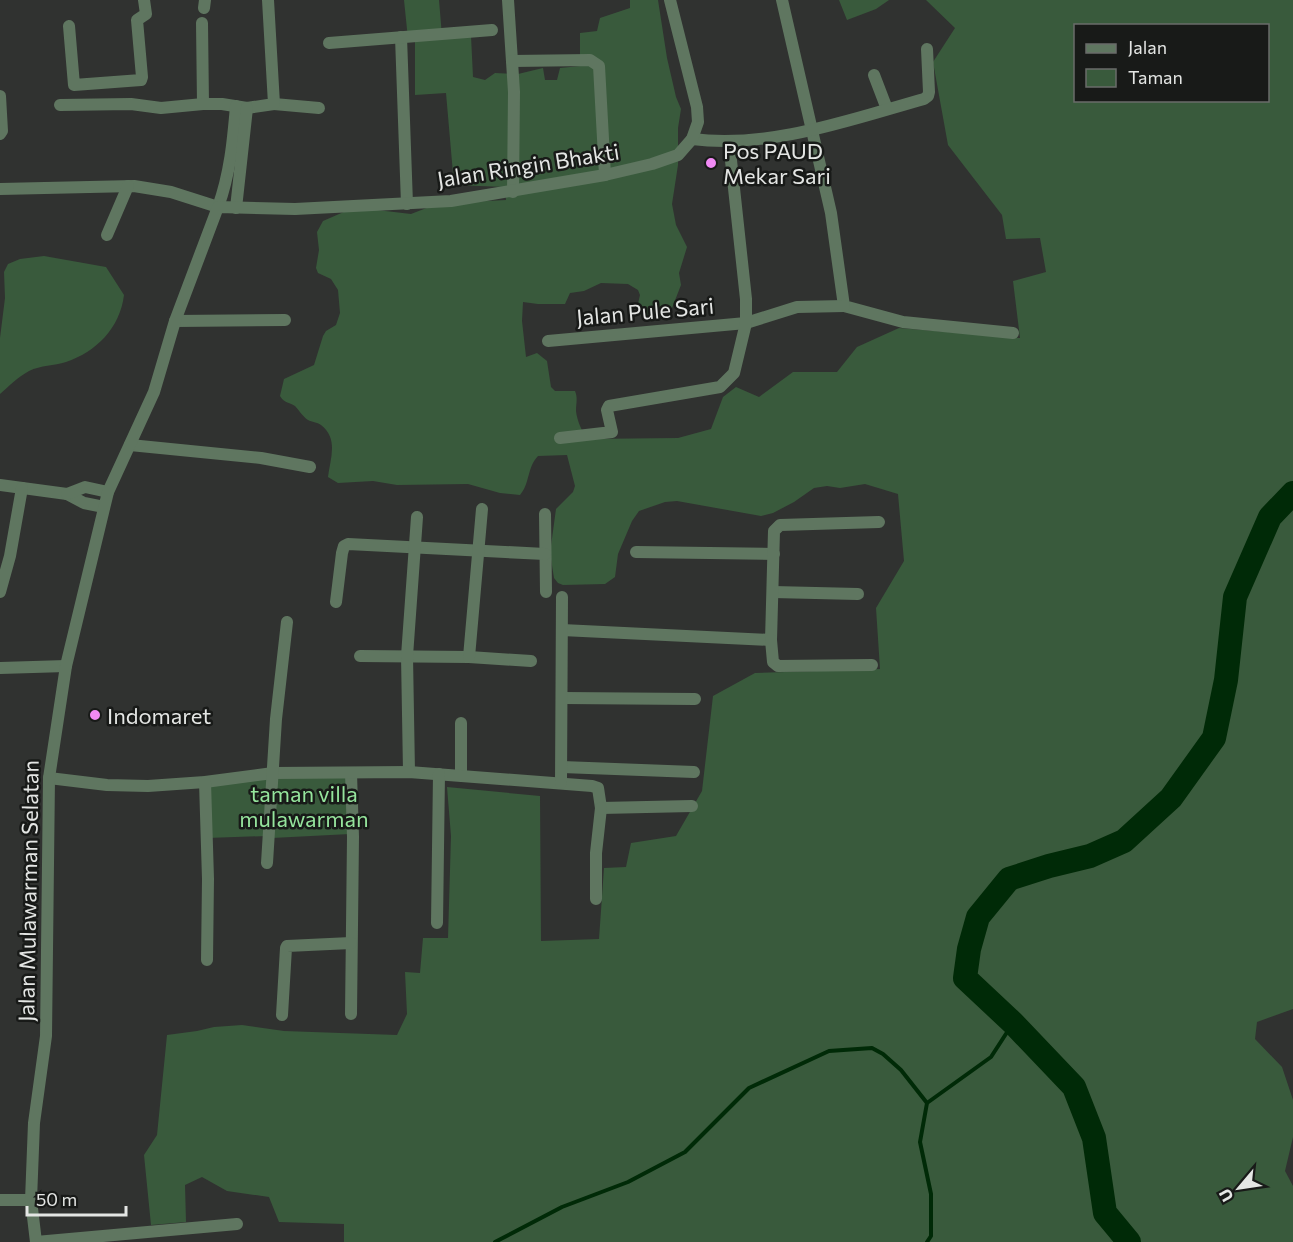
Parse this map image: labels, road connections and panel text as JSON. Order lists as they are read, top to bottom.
{
  "streets": {
    "street": ["Jalan Ringin Bhakti", "Jalan Pule Sari", "Jalan Mulawarman Selatan"]
  },
  "crossings": [
    ["Jalan Ringin Bhakti", "Jalan Mulawarman Selatan"]
  ],
  "parks": ["taman villa mulawarman"],
  "places": ["Pos PAUD Mekar Sari", "Indomaret"],
  "legend": ["Jalan", "Taman"],
  "scale_bar": "50 m",
  "north": "bottom left"
}
